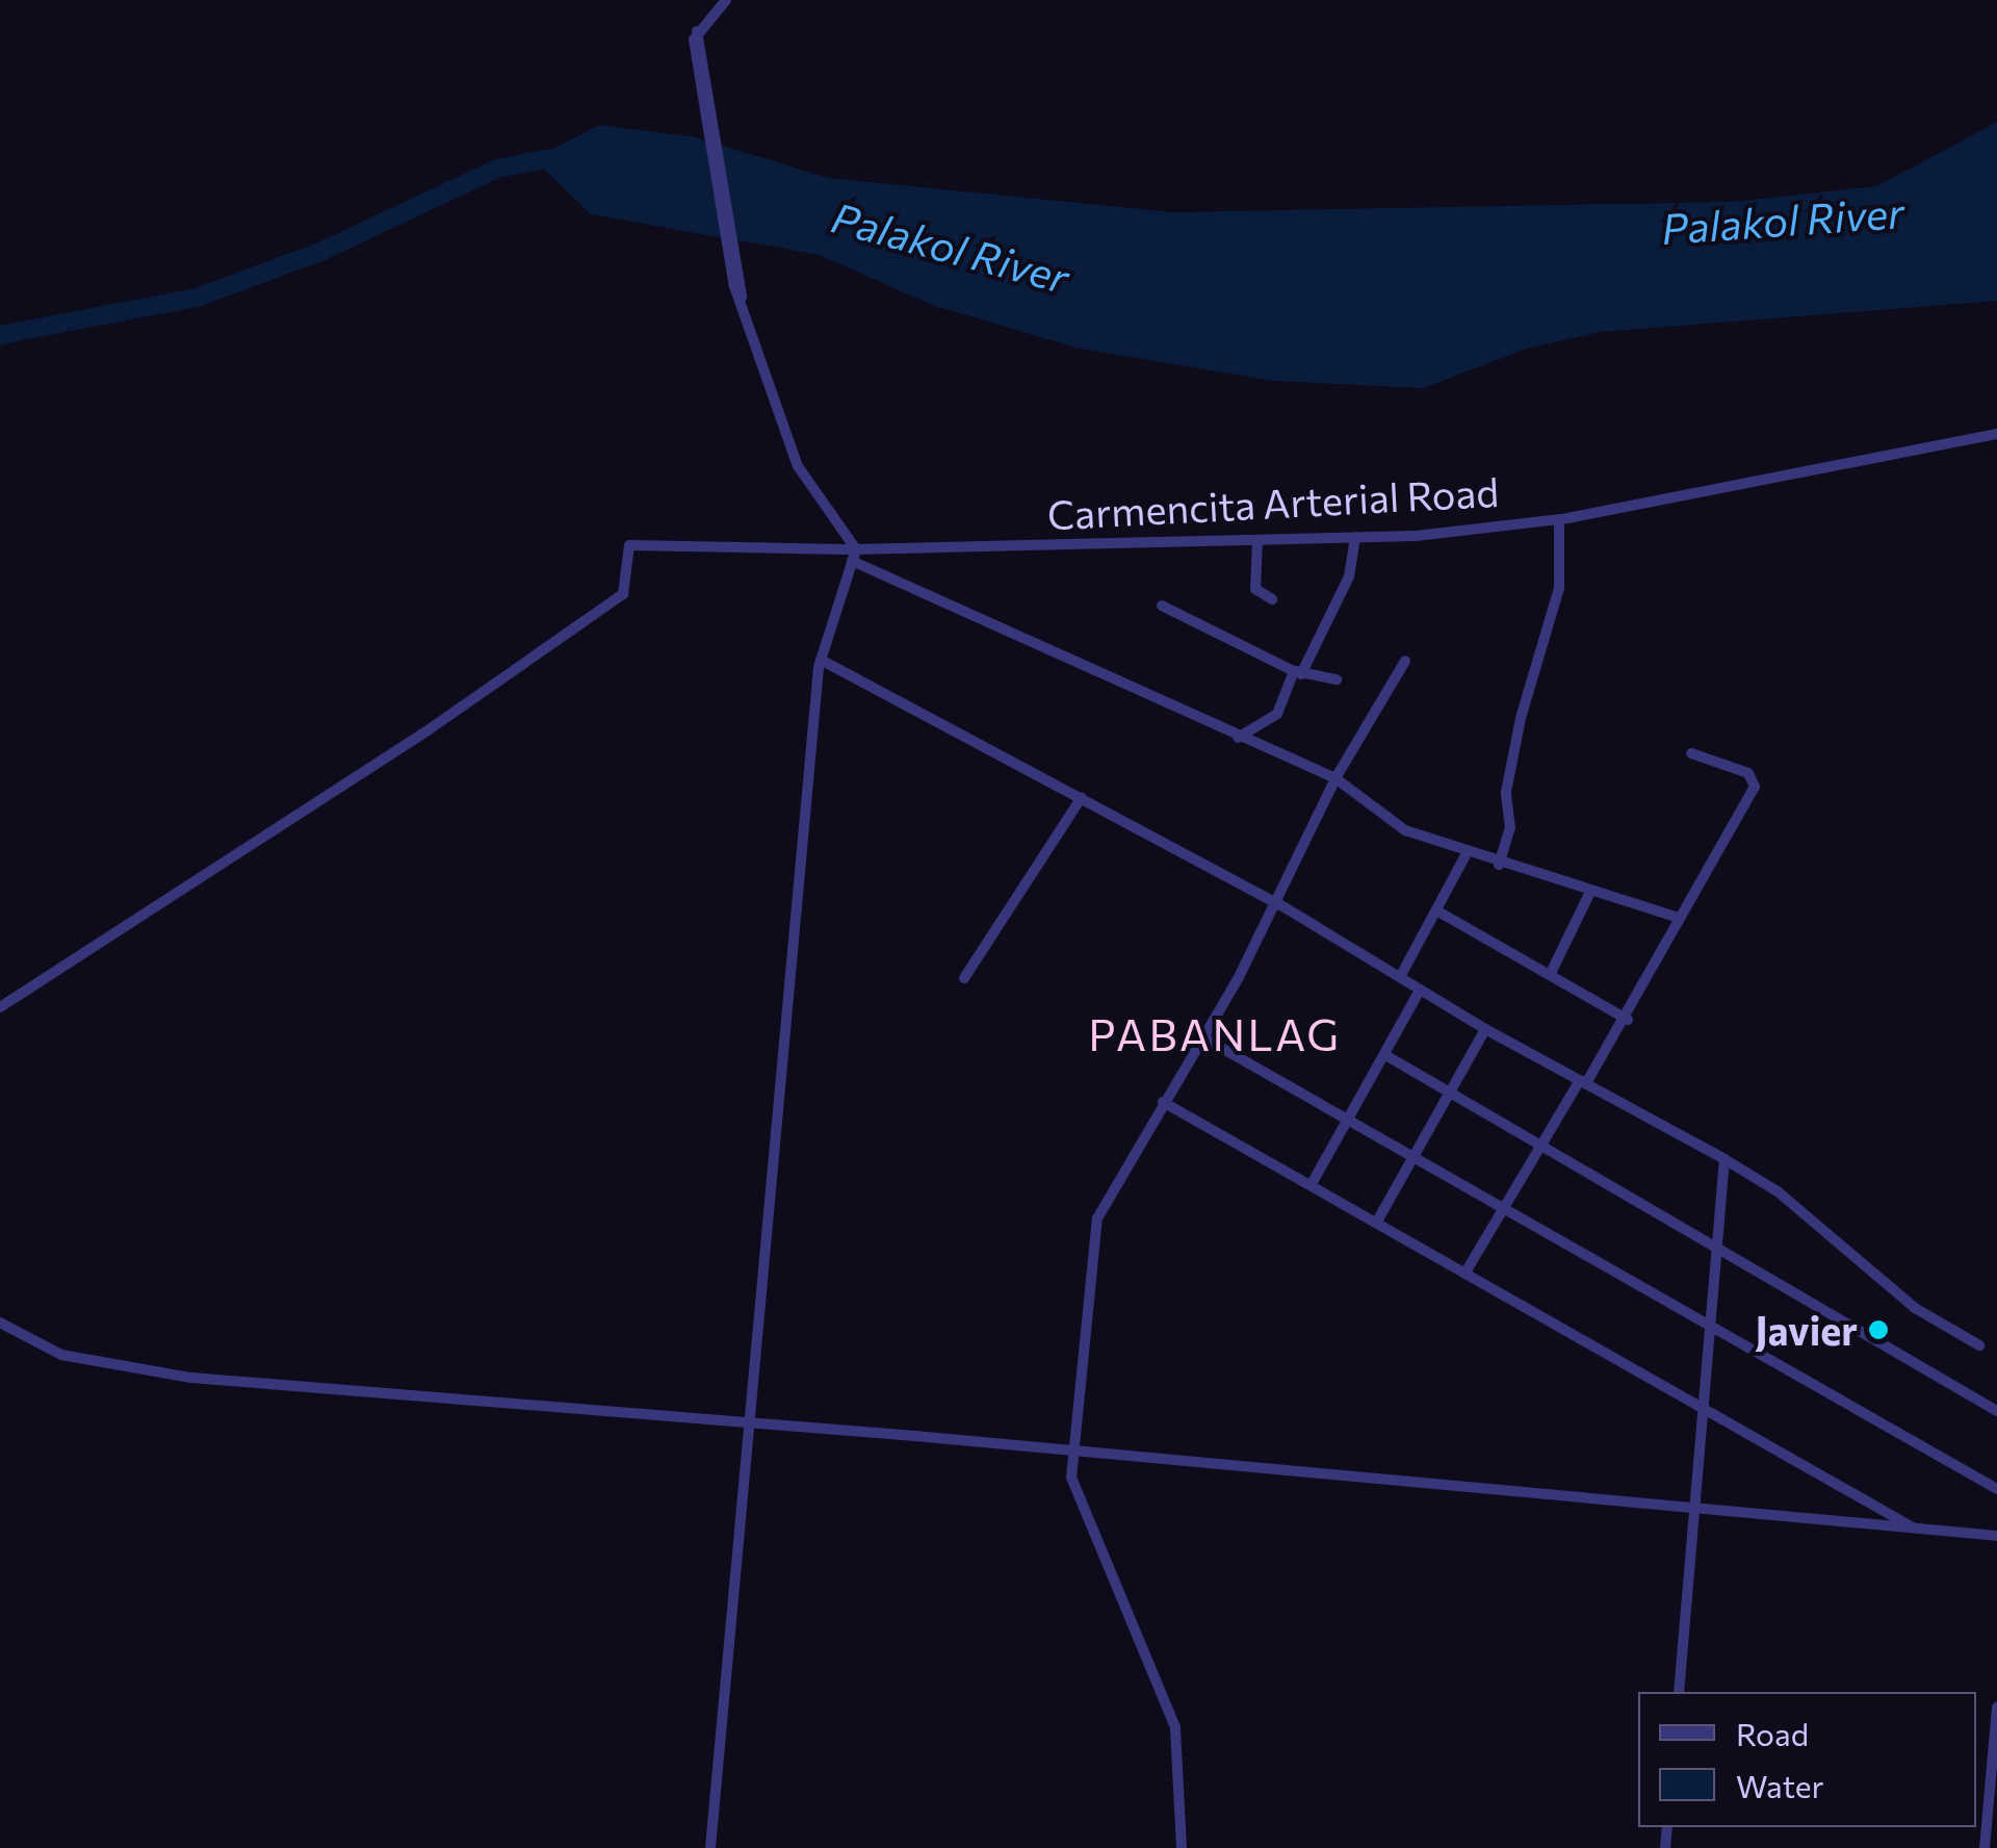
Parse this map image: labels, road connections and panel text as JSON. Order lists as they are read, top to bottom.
{
  "streets": {
    "street": ["Carmencita Arterial Road"]
  },
  "districts": ["PABANLAG"],
  "water": ["Palakol River"],
  "places": ["Javier"],
  "legend": ["Road", "Water"]
}
